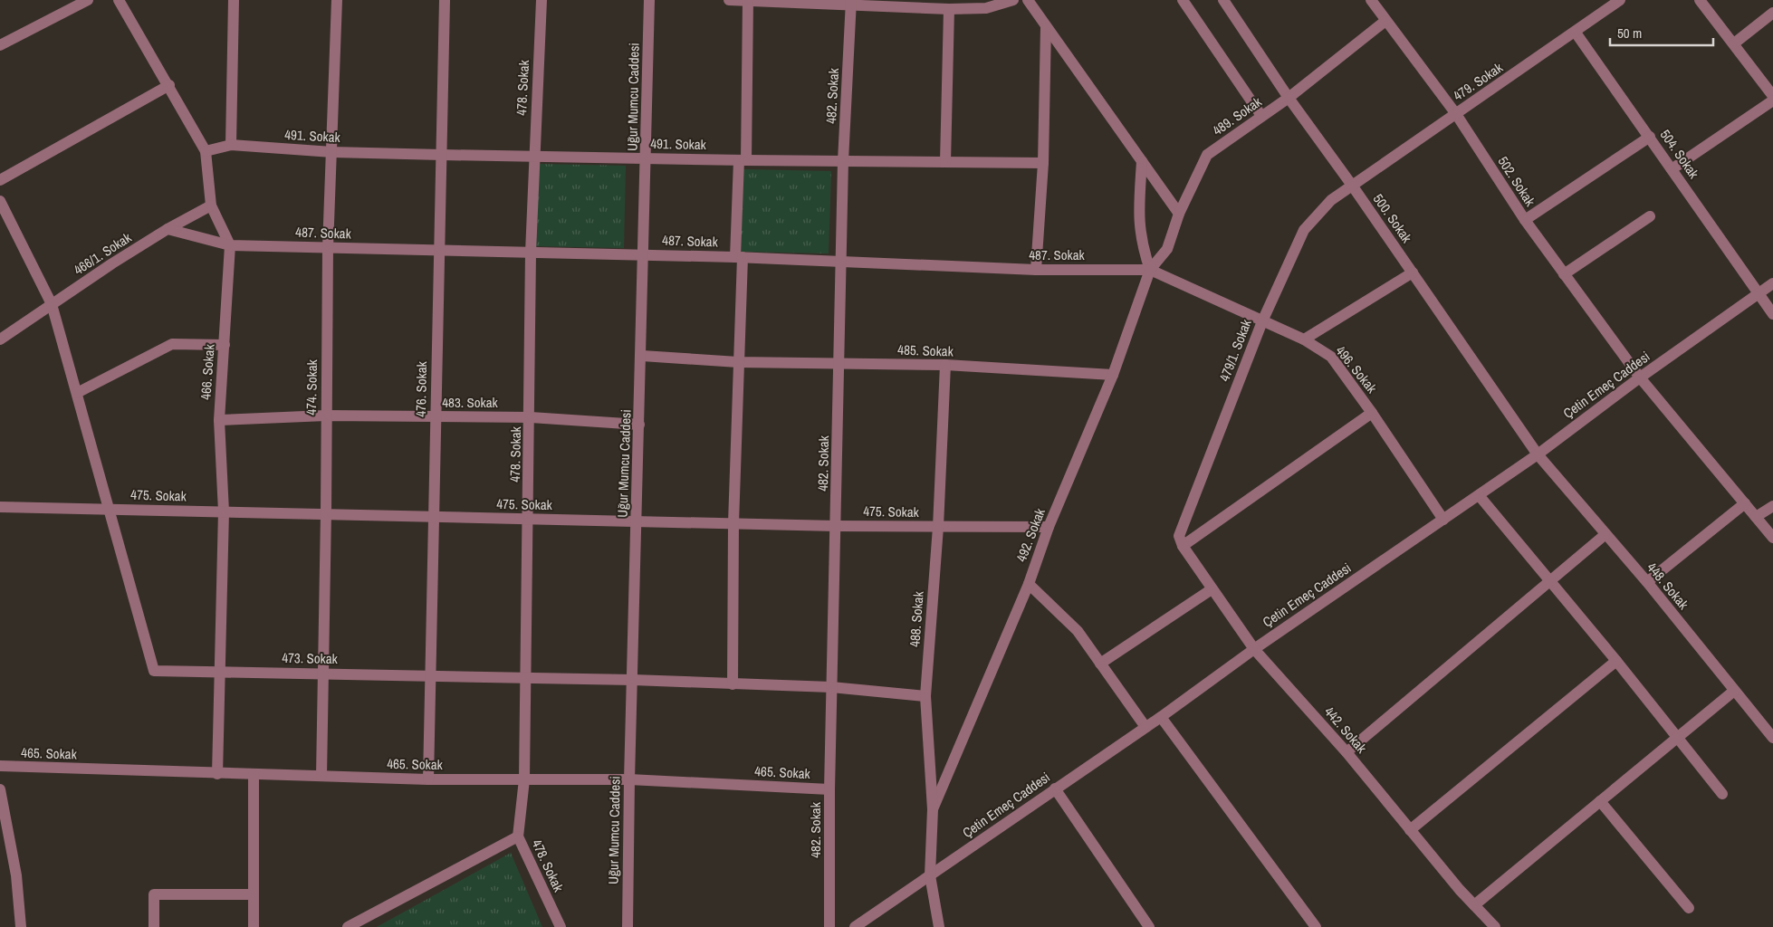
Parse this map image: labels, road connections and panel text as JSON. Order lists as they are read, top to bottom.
{
  "streets": {
    "street": [
      "479. Sokak",
      "478. Sokak",
      "482. Sokak",
      "Uğur Mumcu Caddesi",
      "489. Sokak",
      "491. Sokak",
      "504. Sokak",
      "502. Sokak",
      "500. Sokak",
      "487. Sokak",
      "466/1. Sokak",
      "485. Sokak",
      "479/1. Sokak",
      "496. Sokak",
      "466. Sokak",
      "Çetin Emeç Caddesi",
      "474. Sokak",
      "476. Sokak",
      "483. Sokak",
      "475. Sokak",
      "492. Sokak",
      "448. Sokak",
      "488. Sokak",
      "473. Sokak",
      "442. Sokak",
      "465. Sokak"
    ]
  },
  "crossings": [
    ["479. Sokak", "504. Sokak"],
    ["479. Sokak", "502. Sokak"],
    ["479. Sokak", "500. Sokak"],
    ["479. Sokak", "479/1. Sokak"],
    ["478. Sokak", "491. Sokak"],
    ["478. Sokak", "487. Sokak"],
    ["478. Sokak", "483. Sokak"],
    ["478. Sokak", "475. Sokak"],
    ["478. Sokak", "473. Sokak"],
    ["478. Sokak", "465. Sokak"],
    ["482. Sokak", "491. Sokak"],
    ["482. Sokak", "487. Sokak"],
    ["482. Sokak", "485. Sokak"],
    ["482. Sokak", "475. Sokak"],
    ["482. Sokak", "473. Sokak"],
    ["482. Sokak", "465. Sokak"],
    ["Uğur Mumcu Caddesi", "491. Sokak"],
    ["Uğur Mumcu Caddesi", "487. Sokak"],
    ["Uğur Mumcu Caddesi", "485. Sokak"],
    ["Uğur Mumcu Caddesi", "483. Sokak"],
    ["Uğur Mumcu Caddesi", "475. Sokak"],
    ["Uğur Mumcu Caddesi", "473. Sokak"],
    ["Uğur Mumcu Caddesi", "465. Sokak"],
    ["489. Sokak", "502. Sokak"],
    ["489. Sokak", "500. Sokak"],
    ["489. Sokak", "487. Sokak"],
    ["489. Sokak", "496. Sokak"],
    ["489. Sokak", "492. Sokak"],
    ["491. Sokak", "466. Sokak"],
    ["491. Sokak", "474. Sokak"],
    ["491. Sokak", "476. Sokak"],
    ["504. Sokak", "Çetin Emeç Caddesi"],
    ["502. Sokak", "Çetin Emeç Caddesi"],
    ["500. Sokak", "479/1. Sokak"],
    ["500. Sokak", "Çetin Emeç Caddesi"],
    ["500. Sokak", "448. Sokak"],
    ["487. Sokak", "496. Sokak"],
    ["487. Sokak", "466. Sokak"],
    ["487. Sokak", "474. Sokak"],
    ["487. Sokak", "476. Sokak"],
    ["487. Sokak", "492. Sokak"],
    ["466/1. Sokak", "466. Sokak"],
    ["485. Sokak", "492. Sokak"],
    ["485. Sokak", "488. Sokak"],
    ["479/1. Sokak", "496. Sokak"],
    ["479/1. Sokak", "442. Sokak"],
    ["496. Sokak", "Çetin Emeç Caddesi"],
    ["496. Sokak", "492. Sokak"],
    ["466. Sokak", "483. Sokak"],
    ["466. Sokak", "475. Sokak"],
    ["466. Sokak", "473. Sokak"],
    ["466. Sokak", "465. Sokak"],
    ["Çetin Emeç Caddesi", "448. Sokak"],
    ["Çetin Emeç Caddesi", "488. Sokak"],
    ["Çetin Emeç Caddesi", "442. Sokak"],
    ["474. Sokak", "483. Sokak"],
    ["474. Sokak", "475. Sokak"],
    ["474. Sokak", "473. Sokak"],
    ["474. Sokak", "465. Sokak"],
    ["476. Sokak", "483. Sokak"],
    ["476. Sokak", "475. Sokak"],
    ["476. Sokak", "473. Sokak"],
    ["476. Sokak", "465. Sokak"],
    ["475. Sokak", "492. Sokak"],
    ["475. Sokak", "488. Sokak"],
    ["475. Sokak", "473. Sokak"],
    ["492. Sokak", "488. Sokak"],
    ["488. Sokak", "473. Sokak"]
  ],
  "scale_bar": "50 m"
}
